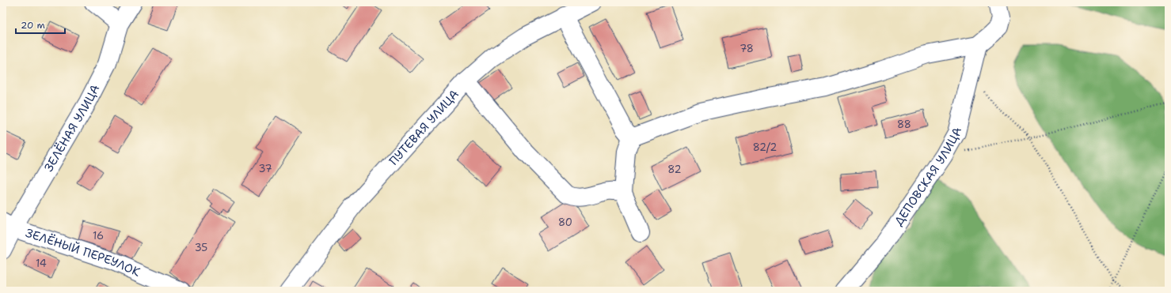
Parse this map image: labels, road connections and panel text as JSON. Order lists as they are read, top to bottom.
{
  "streets": {
    "street": [
      "ПУТЕВАЯ УЛИЦА",
      "ЗЕЛЁНАЯ УЛИЦА",
      "ДЕПОВСКАЯ УЛИЦА",
      "ЗЕЛЁНЫЙ ПЕРЕУЛОК"
    ]
  },
  "crossings": [
    ["ЗЕЛЁНАЯ УЛИЦА", "ЗЕЛЁНЫЙ ПЕРЕУЛОК"]
  ],
  "house_numbers": [
    "78",
    "88",
    "82/2",
    "37",
    "82",
    "80",
    "16",
    "35",
    "14"
  ],
  "scale_bar": "20 m"
}
